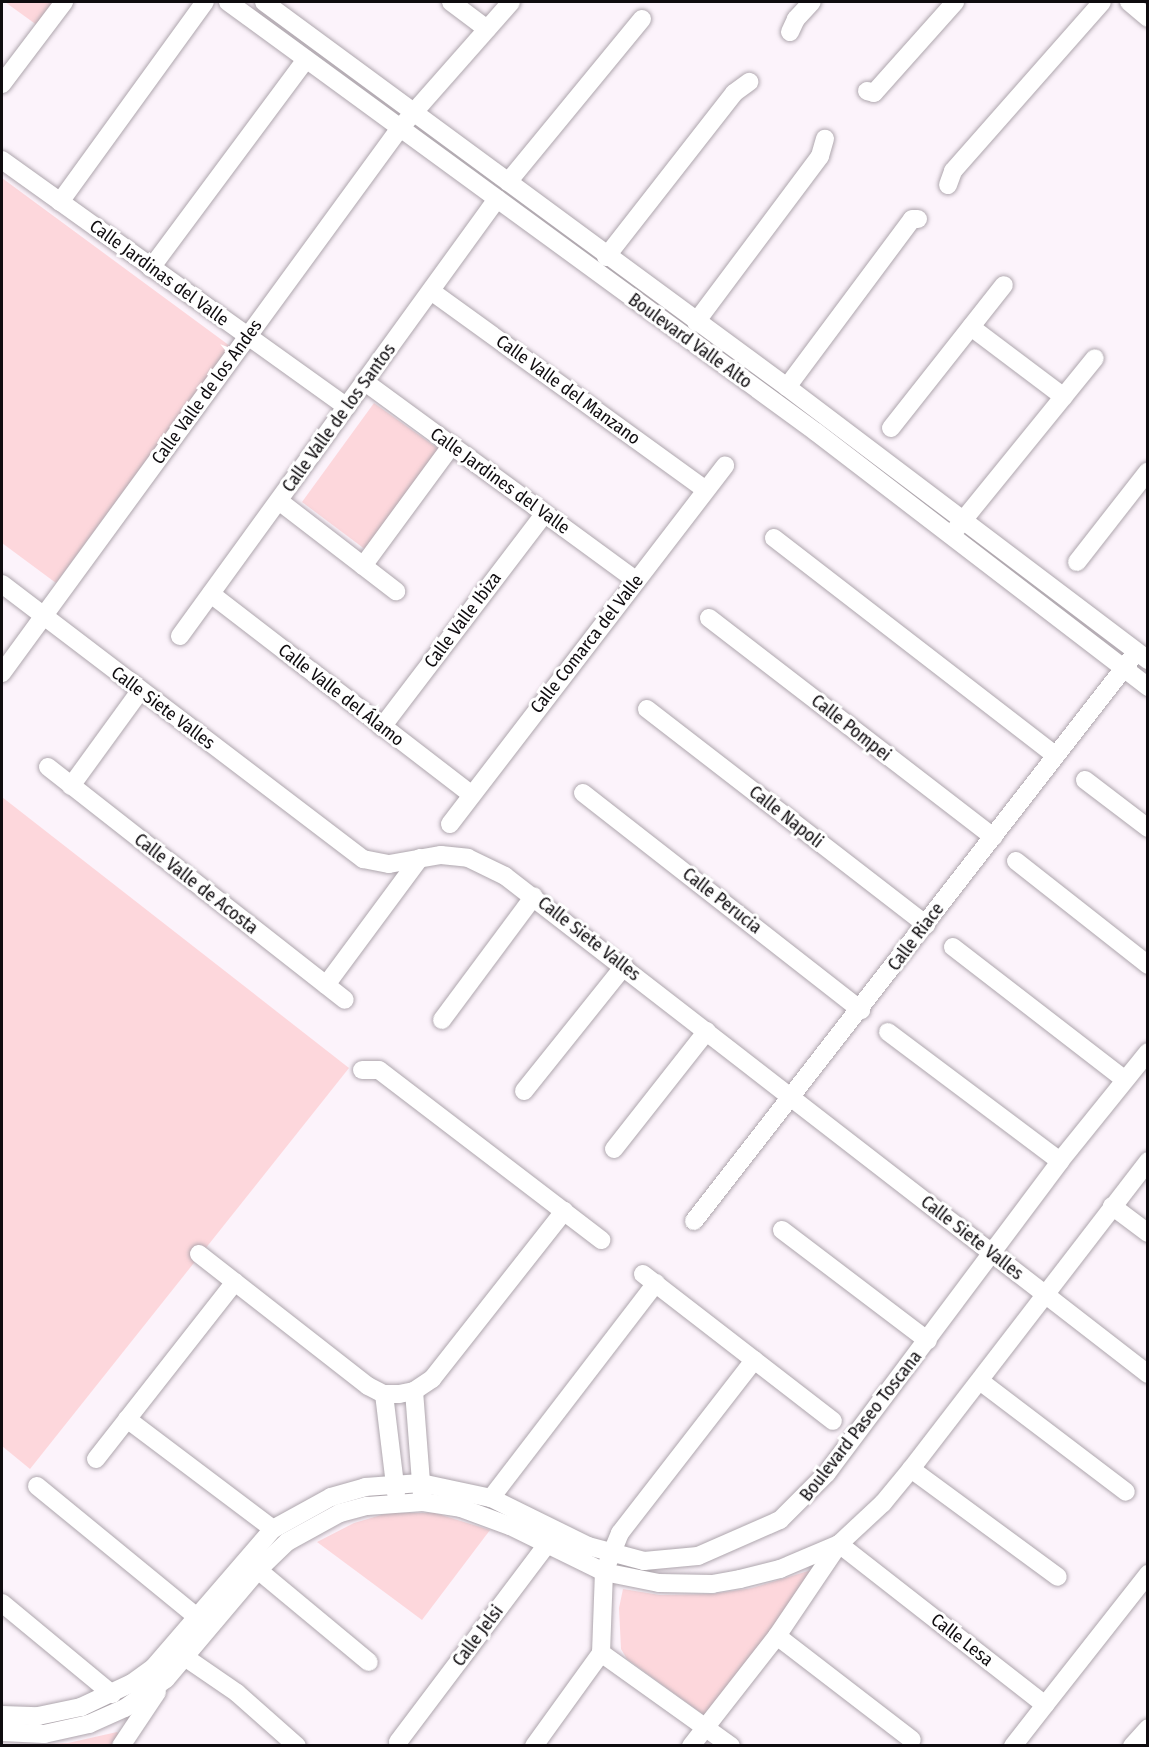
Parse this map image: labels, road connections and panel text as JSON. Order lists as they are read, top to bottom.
{
  "streets": {
    "street": [
      "Calle Jardinas del Valle",
      "Boulevard Valle Alto",
      "Calle Valle del Manzano",
      "Calle Valle de los Andes",
      "Calle Valle de los Santos",
      "Calle Jardines del Valle",
      "Calle Valle Ibiza",
      "Calle Comarca del Valle",
      "Calle Valle del Álamo",
      "Calle Siete Valles",
      "Calle Pompei",
      "Calle Napoli",
      "Calle Valle de Acosta",
      "Calle Perucia",
      "Calle Riace",
      "Boulevard Paseo Toscana",
      "Calle Jelsi",
      "Calle Lesa"
    ]
  },
  "crossings": [
    ["Calle Jardinas del Valle", "Calle Valle de los Andes"],
    ["Calle Jardinas del Valle", "Calle Valle de los Santos"],
    ["Boulevard Valle Alto", "Calle Valle de los Andes"],
    ["Boulevard Valle Alto", "Calle Valle de los Santos"],
    ["Boulevard Valle Alto", "Calle Riace"],
    ["Calle Valle del Manzano", "Calle Valle de los Santos"],
    ["Calle Valle del Manzano", "Calle Comarca del Valle"],
    ["Calle Valle de los Andes", "Calle Siete Valles"],
    ["Calle Valle de los Santos", "Calle Jardines del Valle"],
    ["Calle Valle de los Santos", "Calle Valle del Álamo"],
    ["Calle Jardines del Valle", "Calle Valle Ibiza"],
    ["Calle Jardines del Valle", "Calle Comarca del Valle"],
    ["Calle Valle Ibiza", "Calle Valle del Álamo"],
    ["Calle Comarca del Valle", "Calle Valle del Álamo"],
    ["Calle Siete Valles", "Calle Riace"],
    ["Calle Siete Valles", "Boulevard Paseo Toscana"],
    ["Calle Pompei", "Calle Riace"],
    ["Calle Napoli", "Calle Riace"],
    ["Calle Perucia", "Calle Riace"],
    ["Boulevard Paseo Toscana", "Calle Jelsi"],
    ["Boulevard Paseo Toscana", "Calle Lesa"]
  ]
}
